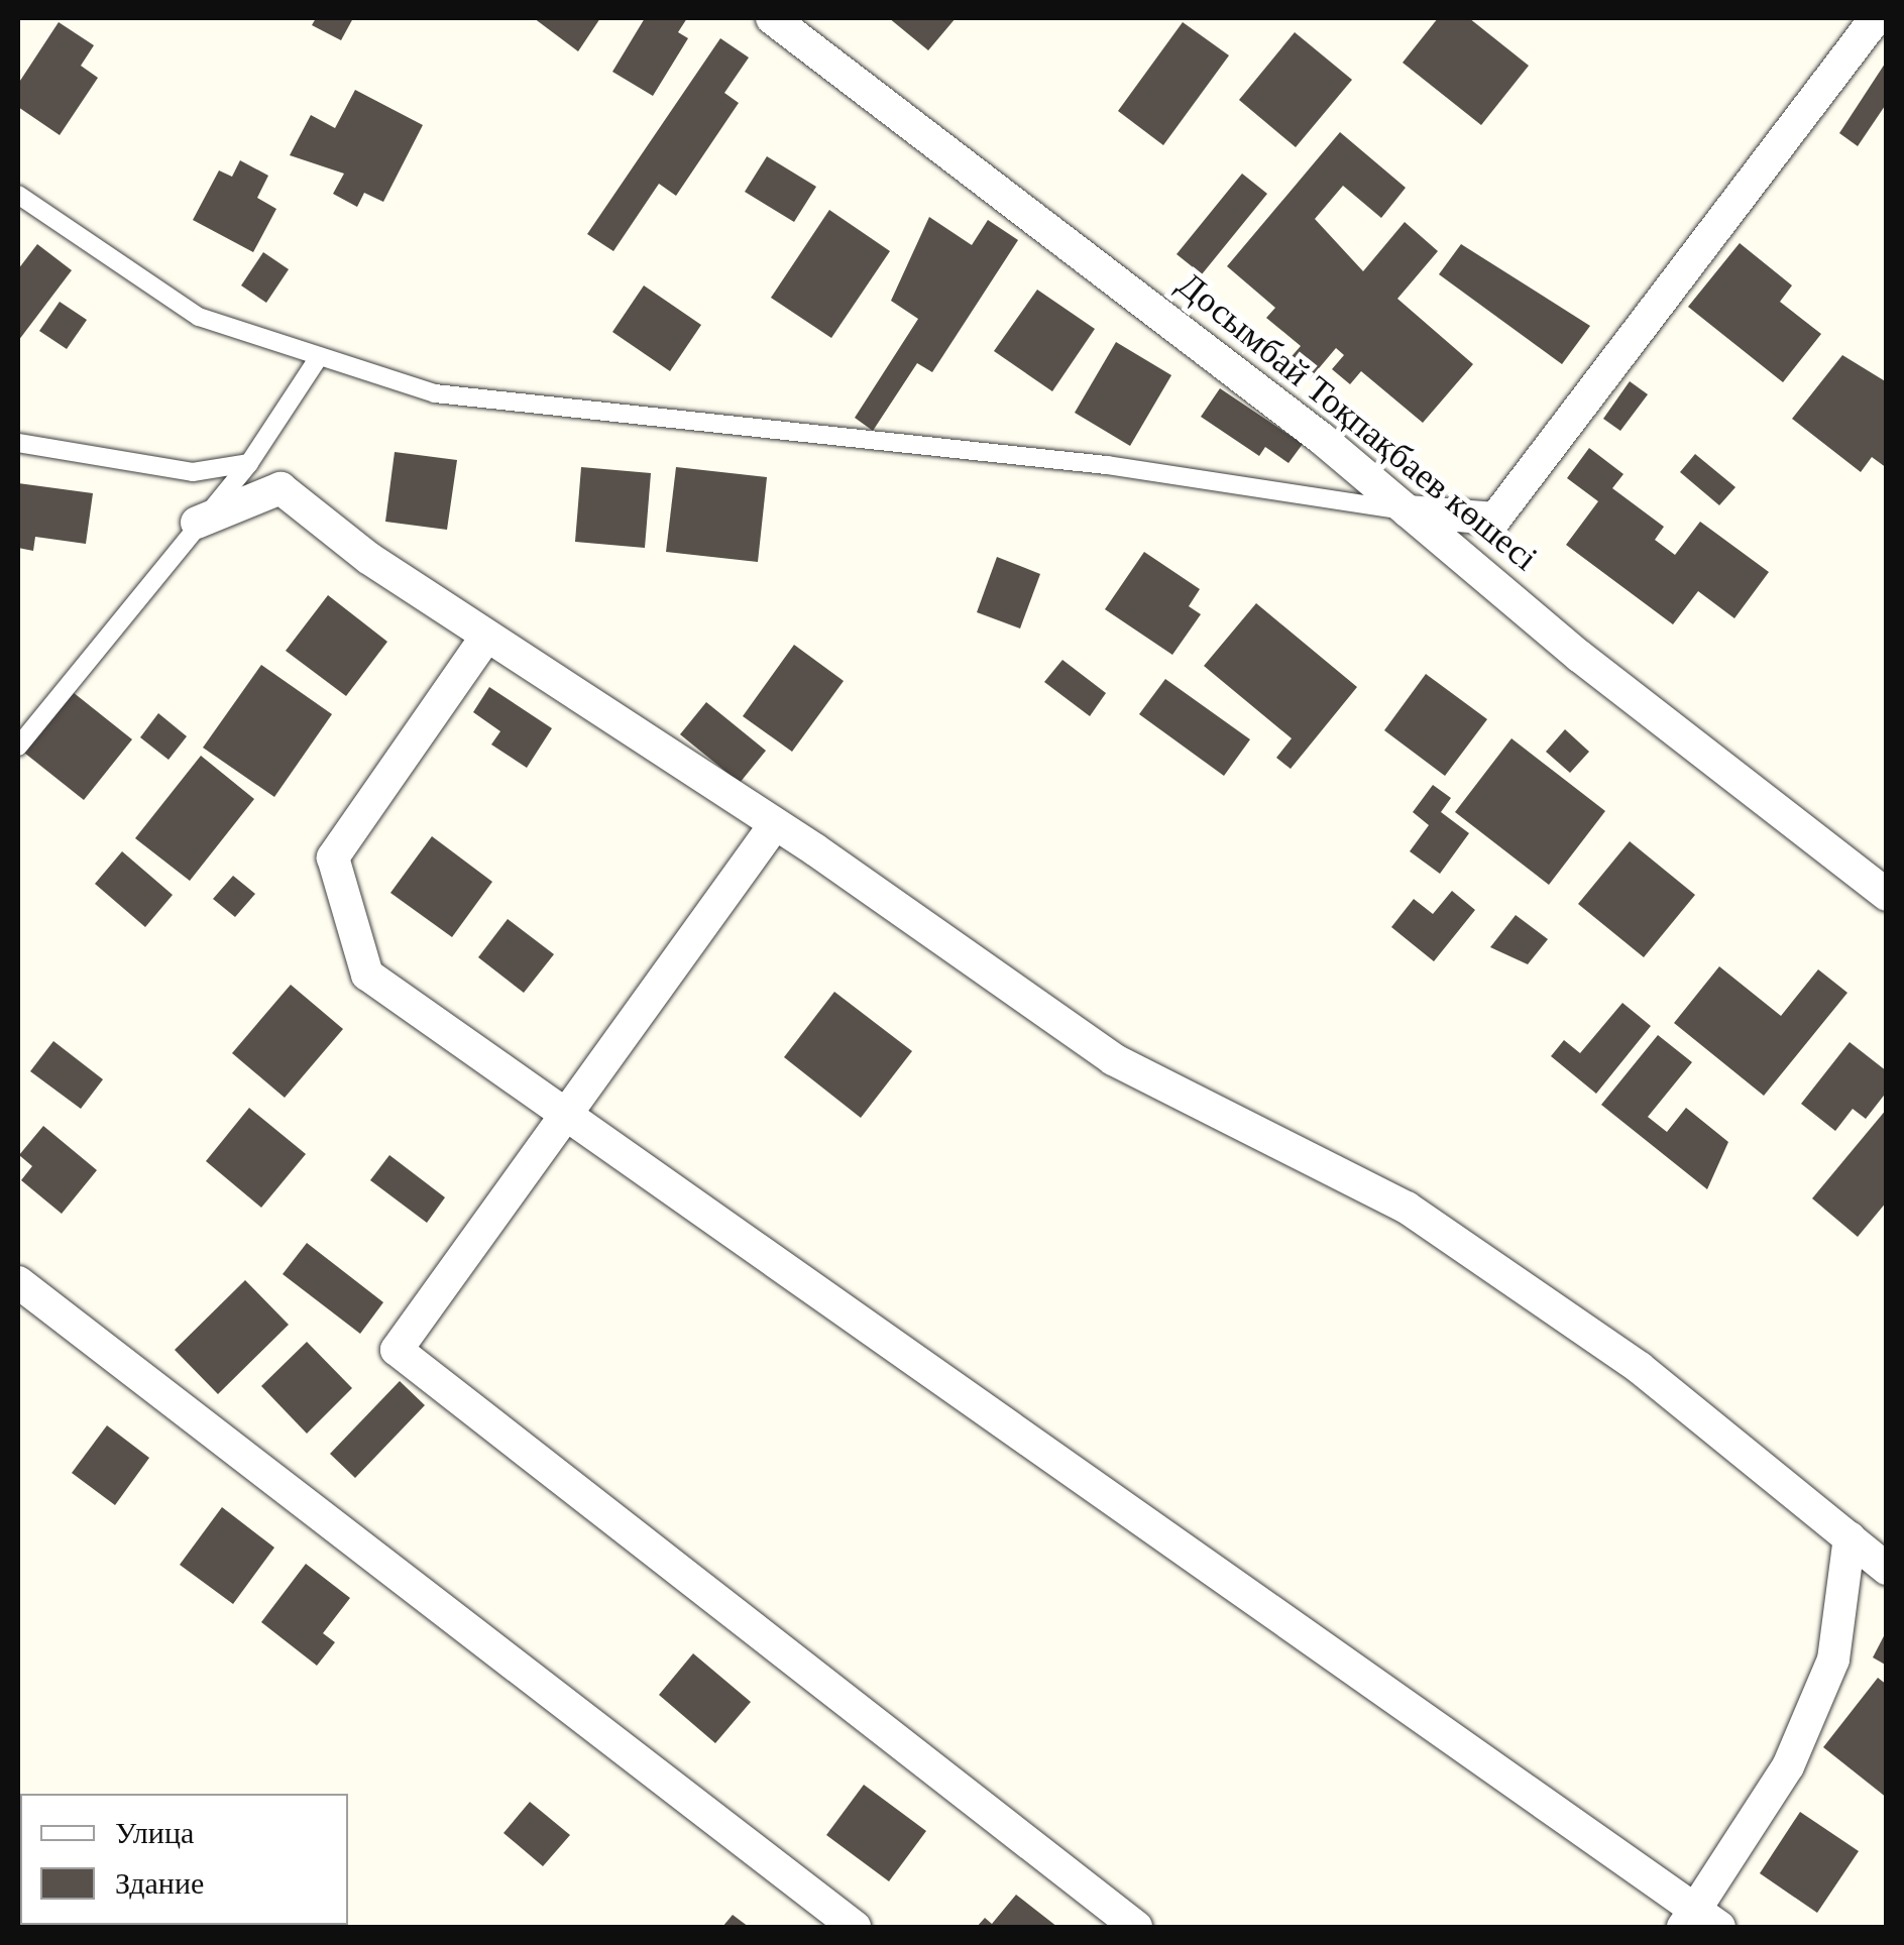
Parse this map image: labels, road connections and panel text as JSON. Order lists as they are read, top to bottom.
{
  "streets": {
    "street": ["Досымбай Тоқпақбаев көшесі"]
  },
  "legend": ["Улица", "Здание"]
}
